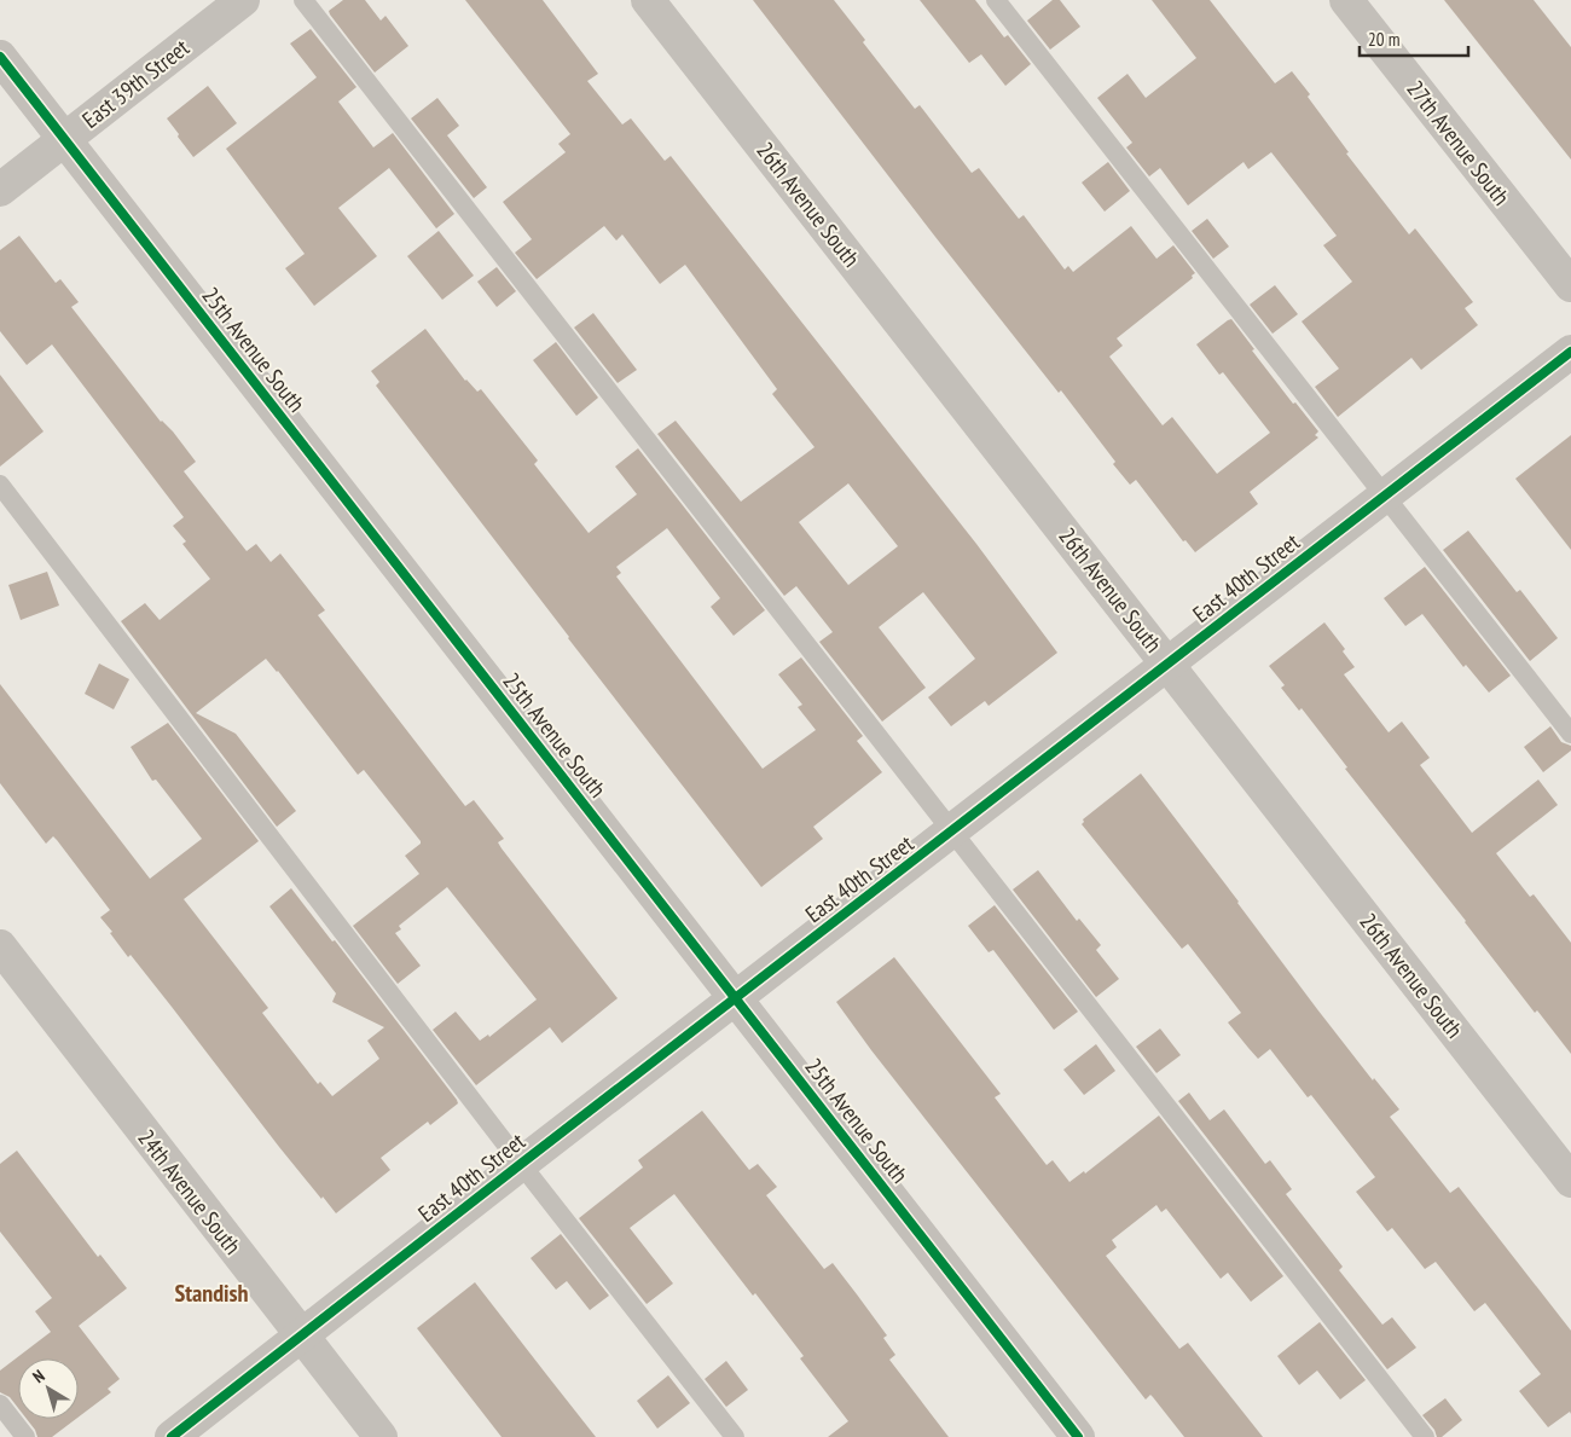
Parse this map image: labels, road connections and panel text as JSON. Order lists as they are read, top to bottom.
{
  "streets": {
    "street": [
      "East 39th Street",
      "27th Avenue South",
      "26th Avenue South",
      "25th Avenue South",
      "East 40th Street",
      "24th Avenue South"
    ]
  },
  "crossings": [
    ["East 39th Street", "25th Avenue South"],
    ["26th Avenue South", "East 40th Street"],
    ["25th Avenue South", "East 40th Street"],
    ["East 40th Street", "24th Avenue South"]
  ],
  "districts": ["Standish"],
  "scale_bar": "20 m",
  "north": "top left"
}
